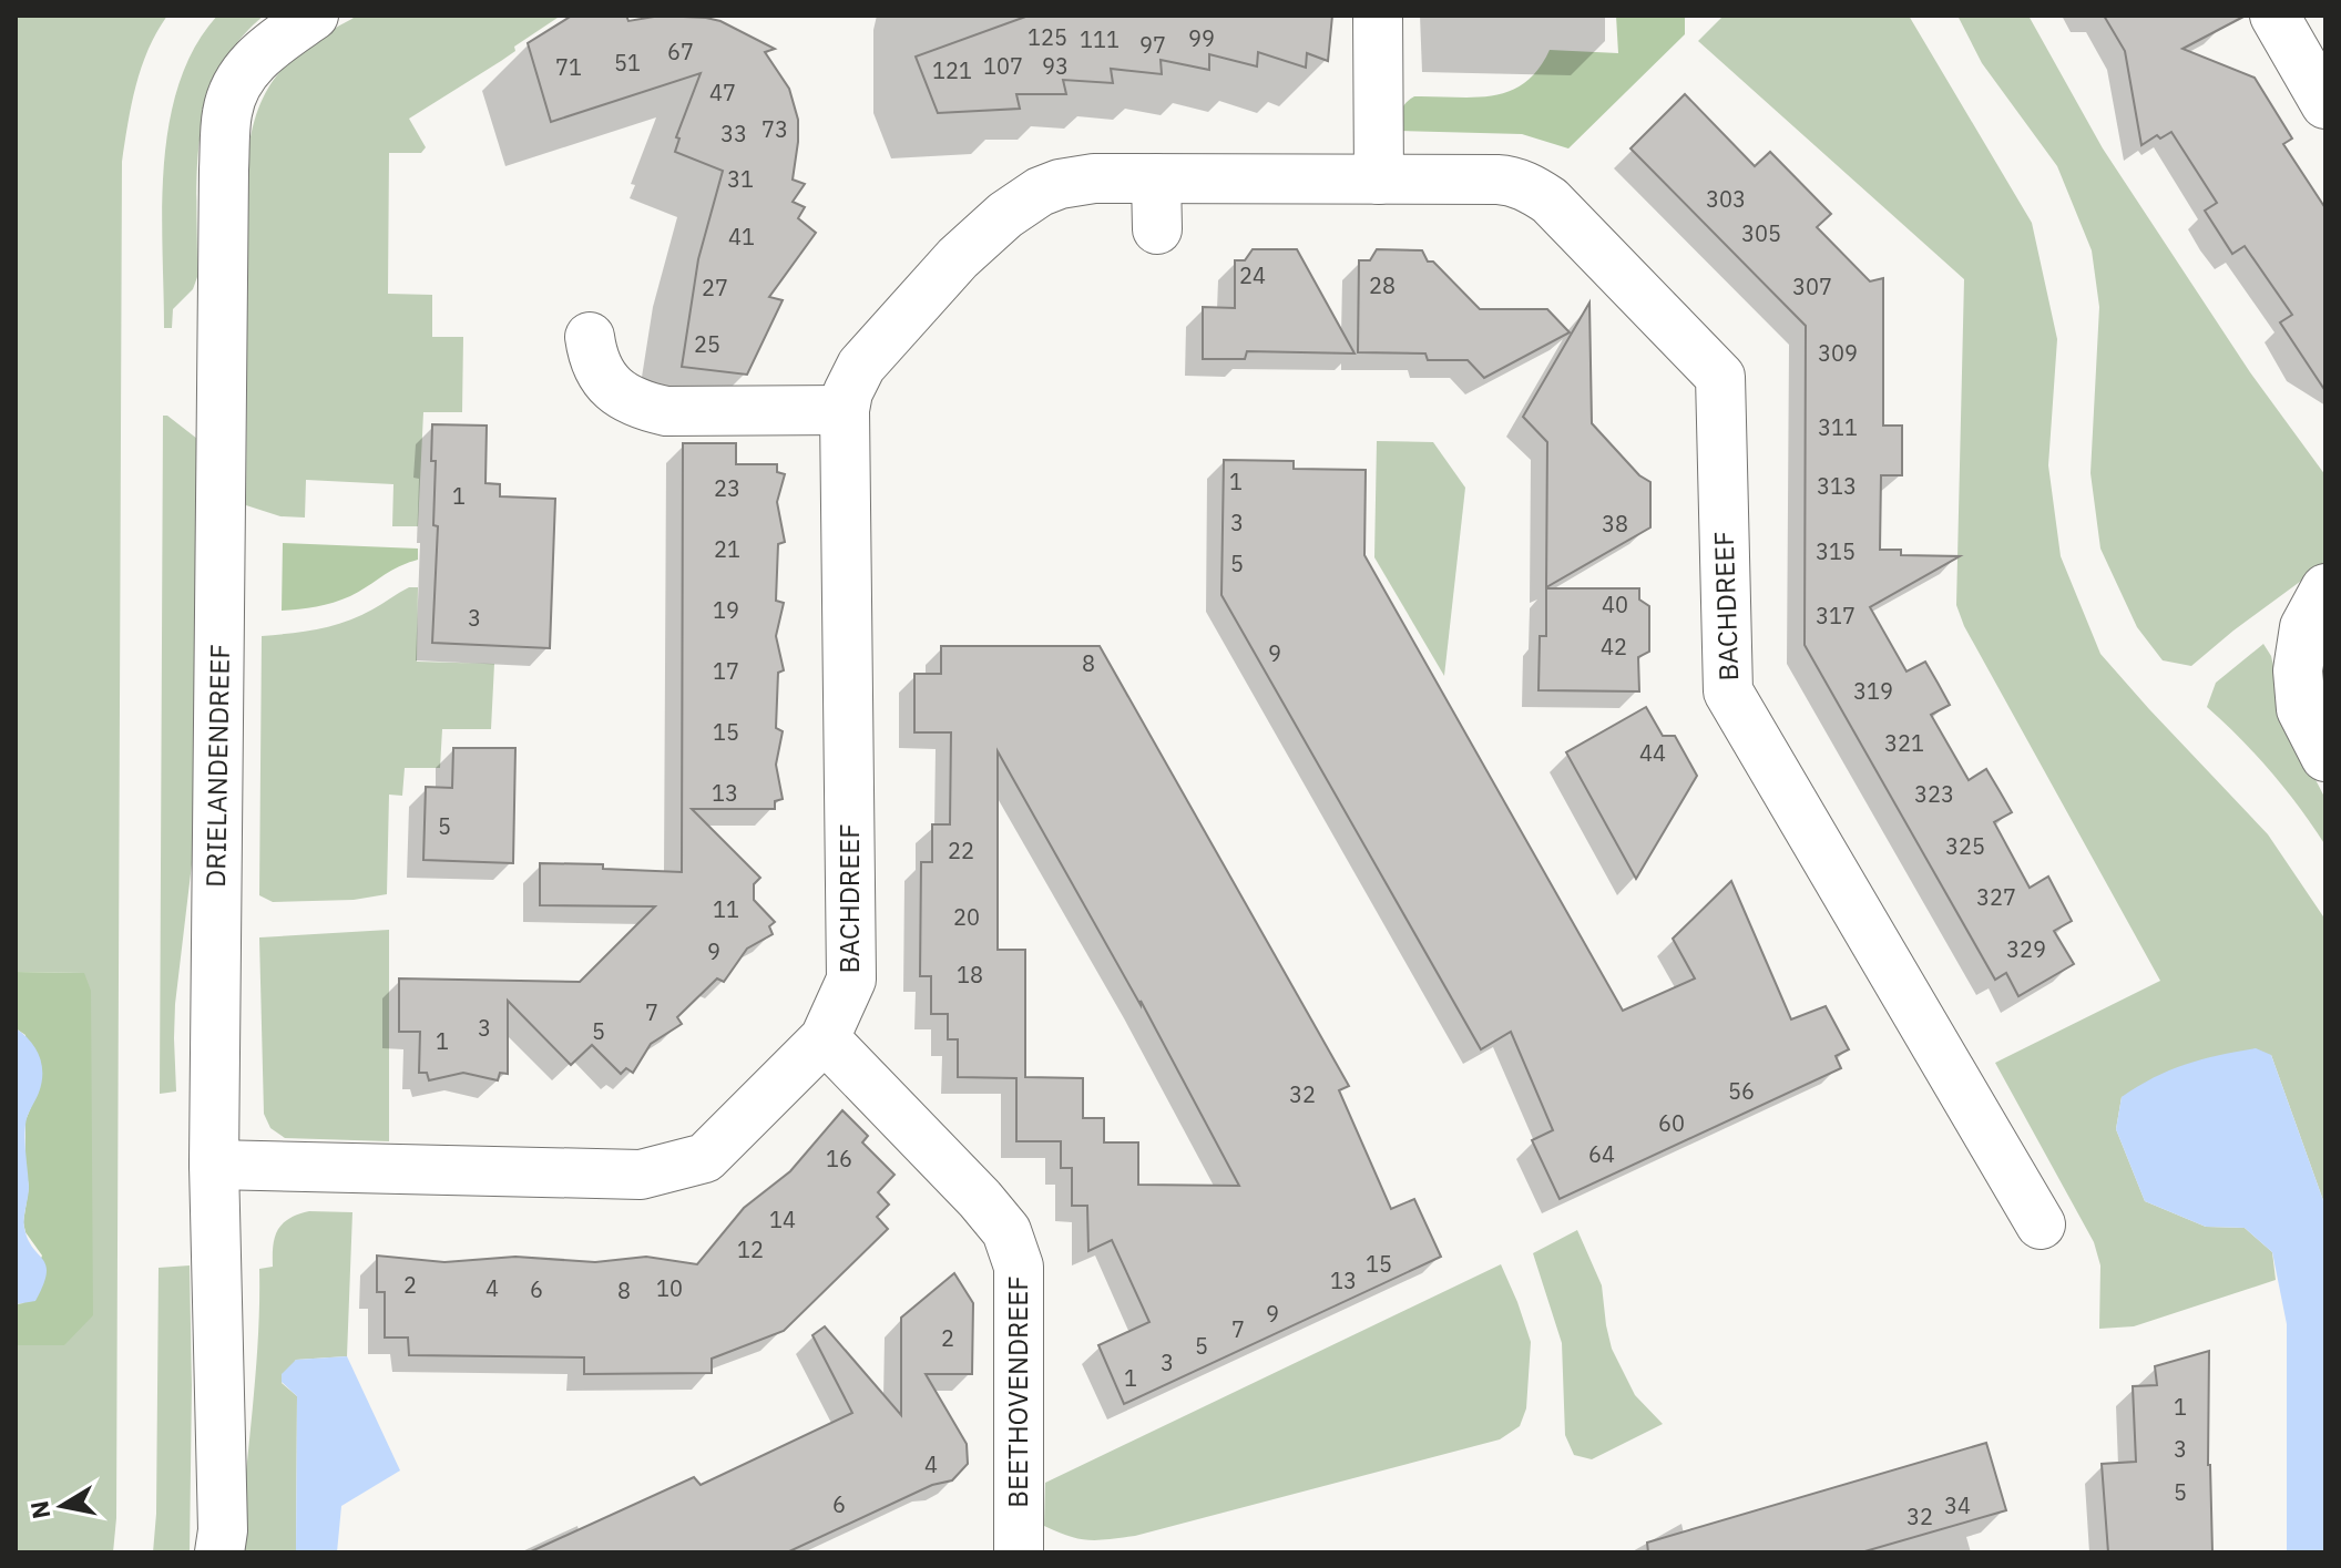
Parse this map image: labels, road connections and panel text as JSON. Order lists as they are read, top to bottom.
{
  "streets": {
    "street": ["BACHDREEF", "DRIELANDENDREEF", "BEETHOVENDREEF"]
  },
  "crossings": [
    ["BACHDREEF", "DRIELANDENDREEF"],
    ["BACHDREEF", "BEETHOVENDREEF"]
  ],
  "house_numbers": [
    "125",
    "99",
    "111",
    "97",
    "67",
    "51",
    "107",
    "93",
    "71",
    "121",
    "47",
    "73",
    "33",
    "31",
    "303",
    "305",
    "41",
    "24",
    "28",
    "307",
    "27",
    "25",
    "309",
    "311",
    "1",
    "313",
    "23",
    "1",
    "3",
    "38",
    "21",
    "315",
    "5",
    "40",
    "19",
    "317",
    "3",
    "42",
    "9",
    "8",
    "17",
    "319",
    "15",
    "321",
    "44",
    "13",
    "323",
    "5",
    "325",
    "22",
    "327",
    "11",
    "20",
    "329",
    "9",
    "18",
    "7",
    "3",
    "5",
    "1",
    "56",
    "32",
    "60",
    "64",
    "16",
    "14",
    "12",
    "15",
    "13",
    "2",
    "4",
    "10",
    "6",
    "8",
    "9",
    "7",
    "2",
    "5",
    "3",
    "1",
    "1",
    "3",
    "4",
    "5",
    "6",
    "34",
    "32"
  ],
  "north": "left"
}
